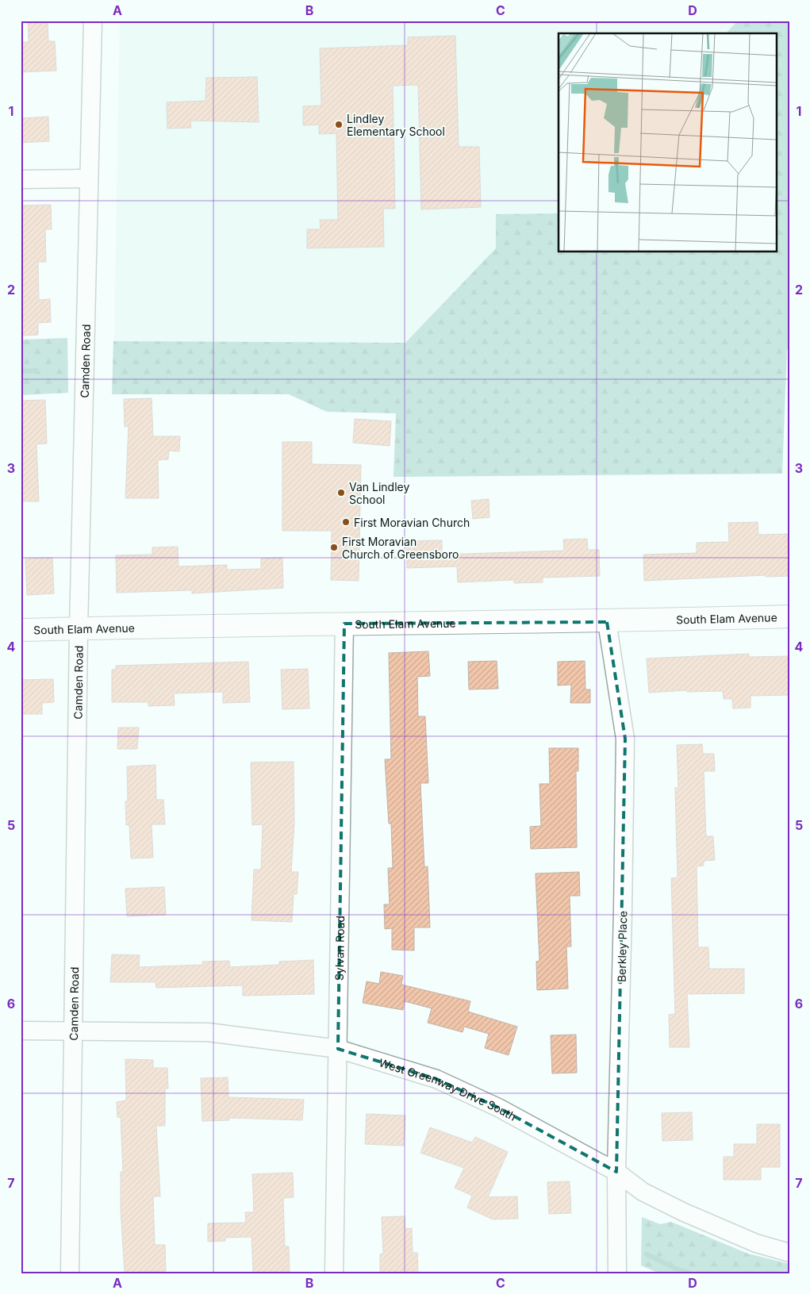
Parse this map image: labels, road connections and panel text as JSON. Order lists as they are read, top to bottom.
{
  "streets": {
    "street": [
      "Camden Road",
      "South Elam Avenue",
      "Berkley Place",
      "Sylvan Road",
      "West Greenway Drive South"
    ]
  },
  "crossings": [
    ["Camden Road", "South Elam Avenue"],
    ["Camden Road", "West Greenway Drive South"],
    ["South Elam Avenue", "Berkley Place"],
    ["South Elam Avenue", "Sylvan Road"],
    ["Berkley Place", "West Greenway Drive South"],
    ["Sylvan Road", "West Greenway Drive South"]
  ],
  "places": [
    "Lindley Elementary School",
    "Van Lindley School",
    "First Moravian Church",
    "First Moravian Church of Greensboro"
  ],
  "grid": {
    "columns": [
      "A",
      "B",
      "C",
      "D"
    ],
    "rows": [
      "1",
      "2",
      "3",
      "4",
      "5",
      "6",
      "7"
    ]
  }
}
